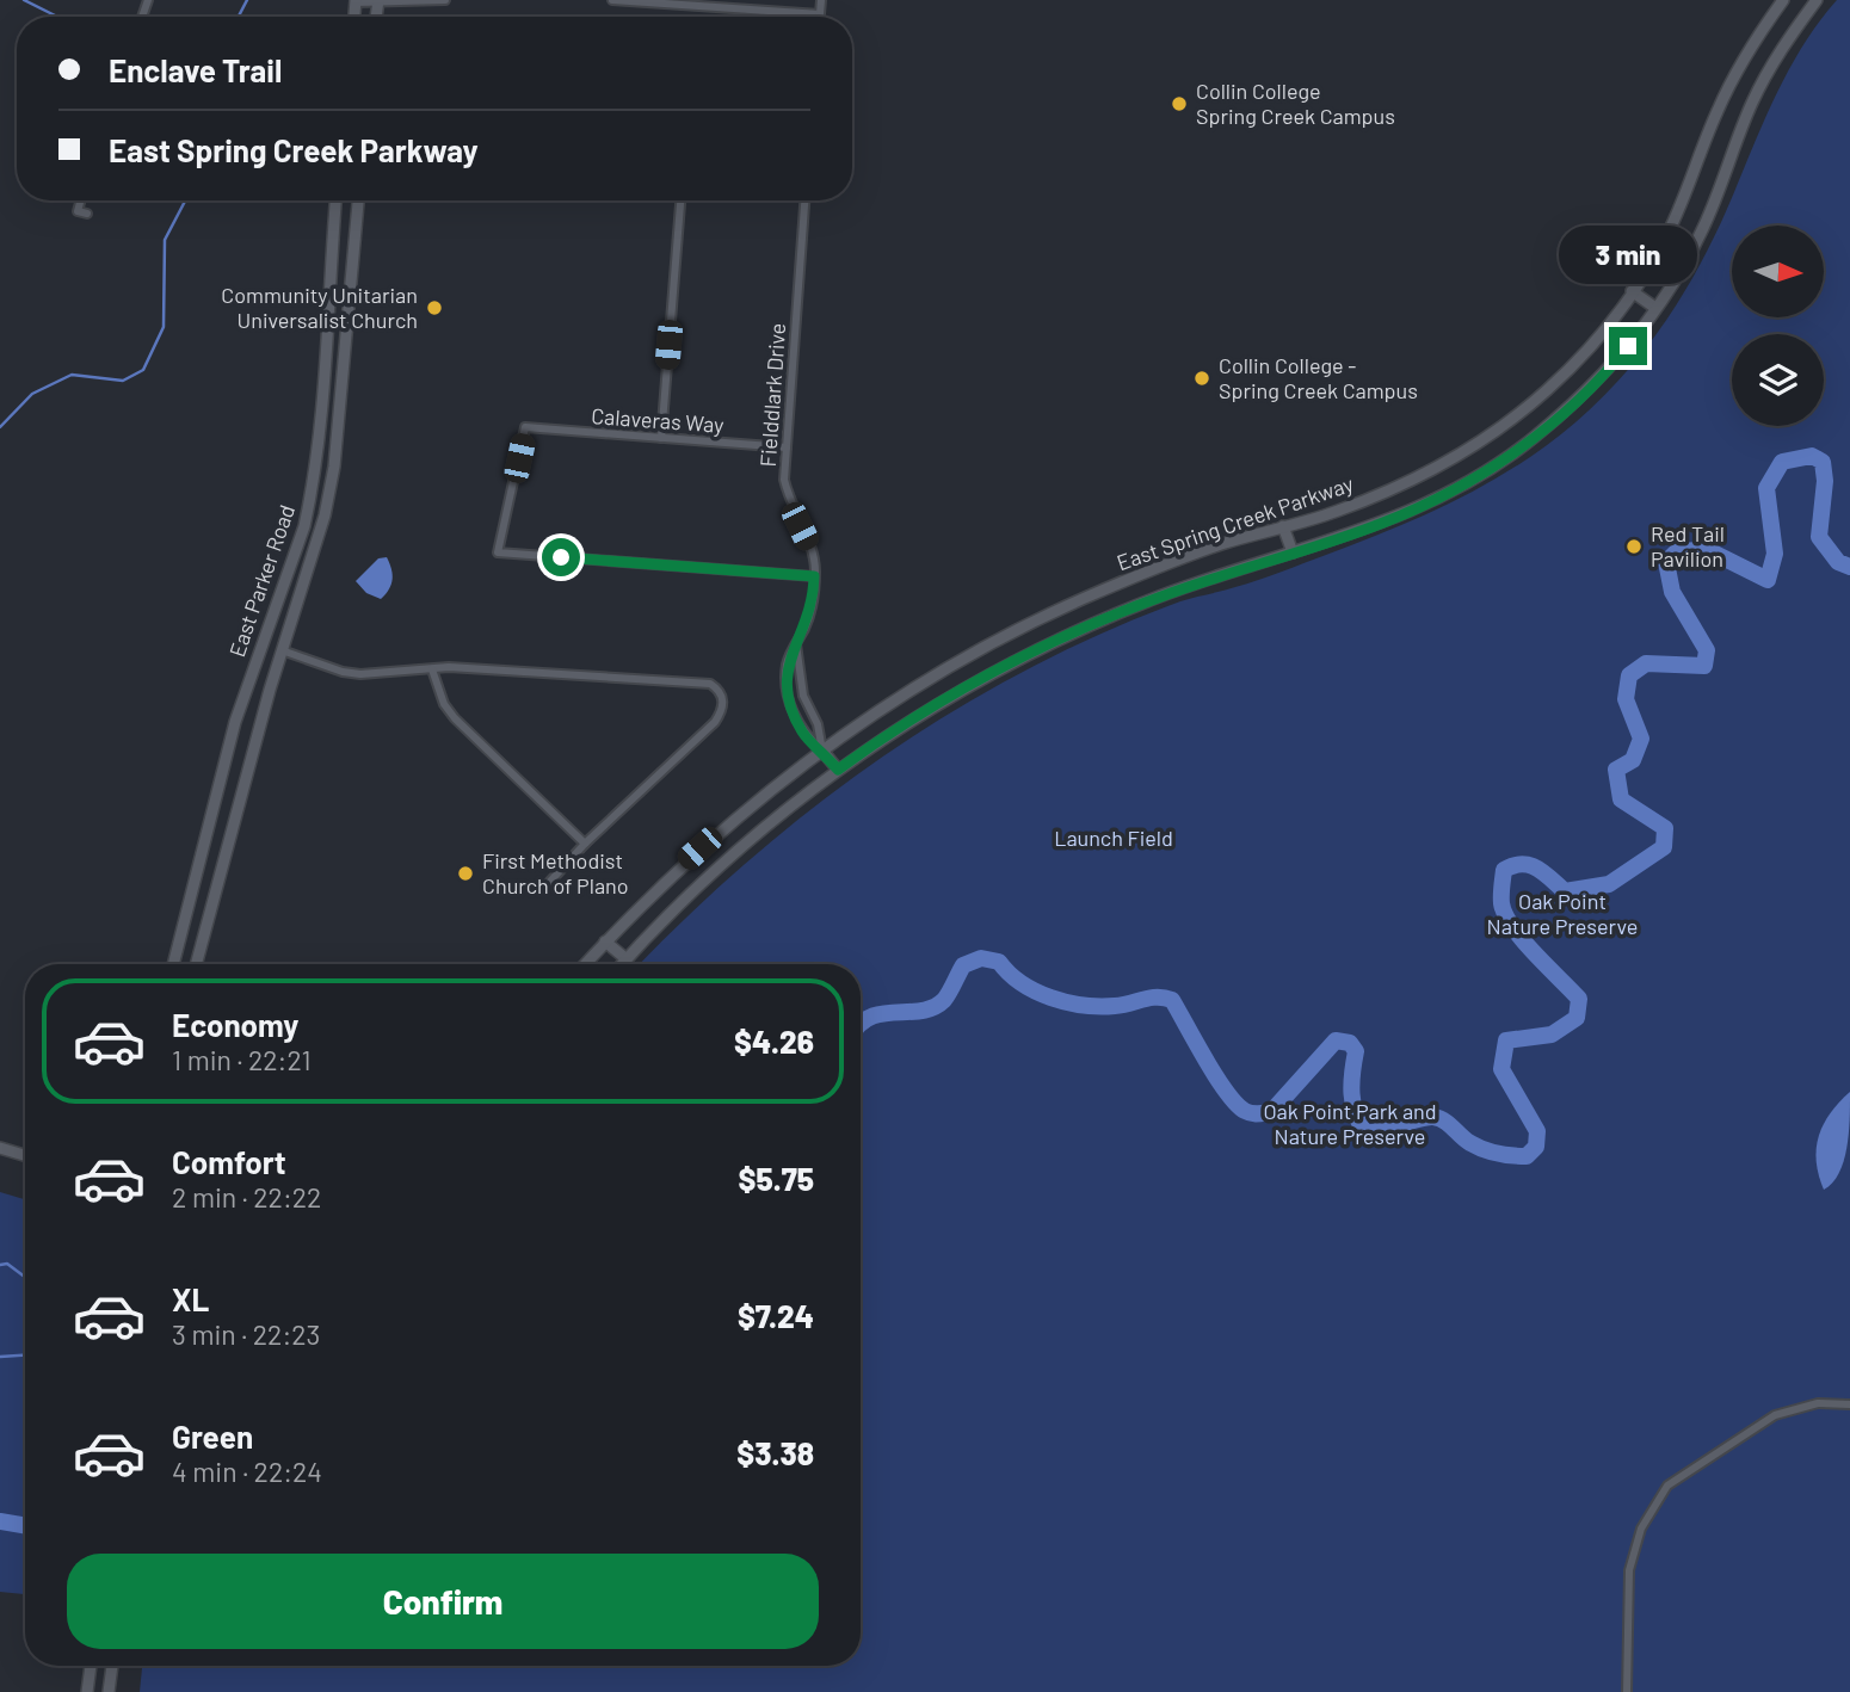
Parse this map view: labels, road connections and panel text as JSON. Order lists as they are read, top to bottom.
{
  "streets": {
    "main road": ["East Spring Creek Parkway", "East Parker Road"],
    "street": ["Fielddlark Drive", "Calaveras Way"]
  },
  "crossings": [
    ["Fielddlark Drive", "Calaveras Way"],
    ["Fielddlark Drive", "East Spring Creek Parkway"]
  ],
  "parks": ["Launch Field", "Oak Point Nature Preserve", "Oak Point Park and Nature Preserve"],
  "places": [
    "Collin College Spring Creek Campus",
    "Community Unitarian Universalist Church",
    "Collin College - Spring Creek Campus",
    "Red Tail Pavilion",
    "First Methodist Church of Plano"
  ],
  "north": "right",
  "page": {
    "banner": ["Enclave Trail", "East Spring Creek Parkway"],
    "bubble": "3 min",
    "list": [
      {
        "name": "Economy",
        "note": "1 min · 22:21",
        "value": "$4.26"
      },
      {
        "name": "Comfort",
        "note": "2 min · 22:22",
        "value": "$5.75"
      },
      {
        "name": "XL",
        "note": "3 min · 22:23",
        "value": "$7.24"
      },
      {
        "name": "Green",
        "note": "4 min · 22:24",
        "value": "$3.38"
      }
    ],
    "buttons": "Confirm"
  }
}
